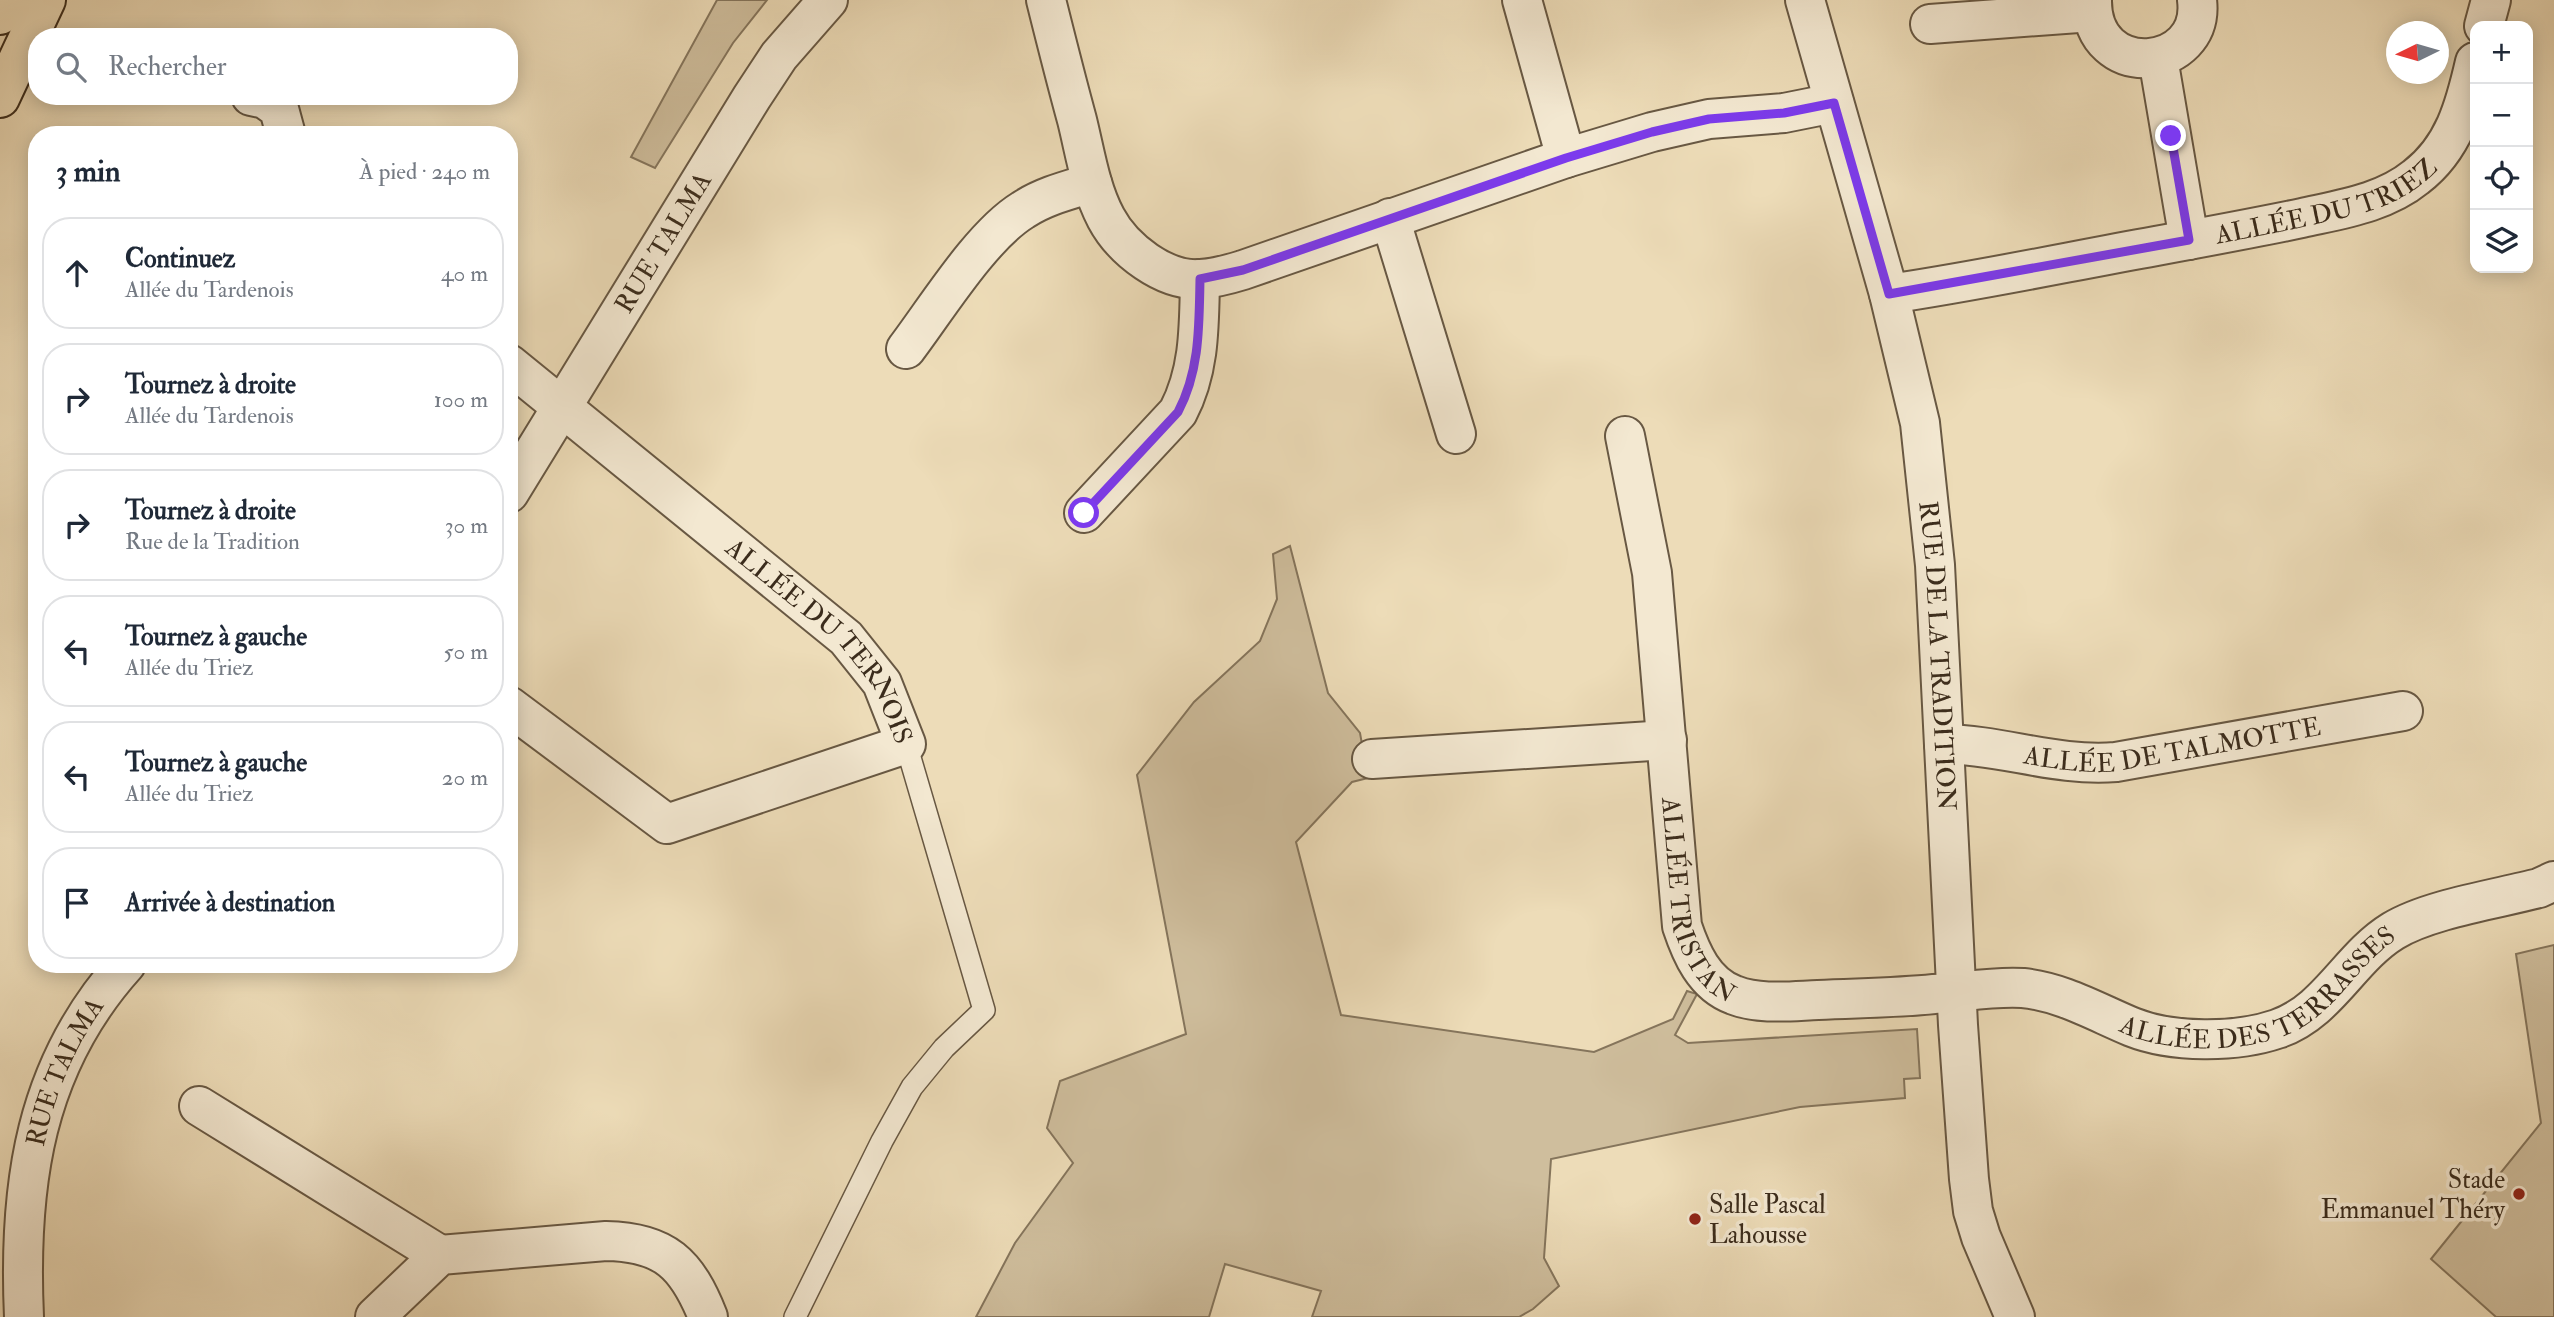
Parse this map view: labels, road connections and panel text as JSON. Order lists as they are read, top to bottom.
{
  "streets": {
    "street": [
      "ALLÉE DU TRIEZ",
      "RUE TALMA",
      "ALLÉE DU TERNOIS",
      "RUE DE LA TRADITION",
      "ALLÉE DE TALMOTTE",
      "ALLÉE TRISTAN",
      "ALLÉE DES TERRASSES"
    ]
  },
  "crossings": [
    ["ALLÉE DU TRIEZ", "RUE DE LA TRADITION"],
    ["RUE TALMA", "ALLÉE DU TERNOIS"],
    ["RUE DE LA TRADITION", "ALLÉE DE TALMOTTE"],
    ["RUE DE LA TRADITION", "ALLÉE TRISTAN"],
    ["RUE DE LA TRADITION", "ALLÉE DES TERRASSES"],
    ["ALLÉE TRISTAN", "ALLÉE DES TERRASSES"]
  ],
  "places": ["Stade Emmanuel Théry", "Salle Pascal Lahousse"],
  "north": "left",
  "page": {
    "map_buttons": ["+", "−"],
    "search": "Rechercher",
    "heading": ["3 min", "À pied · 240 m"],
    "list": [
      ["Continuez", "Allée du Tardenois", "40 m"],
      ["Tournez à droite", "Allée du Tardenois", "100 m"],
      ["Tournez à droite", "Rue de la Tradition", "30 m"],
      ["Tournez à gauche", "Allée du Triez", "50 m"],
      ["Tournez à gauche", "Allée du Triez", "20 m"],
      "Arrivée à destination"
    ]
  }
}
